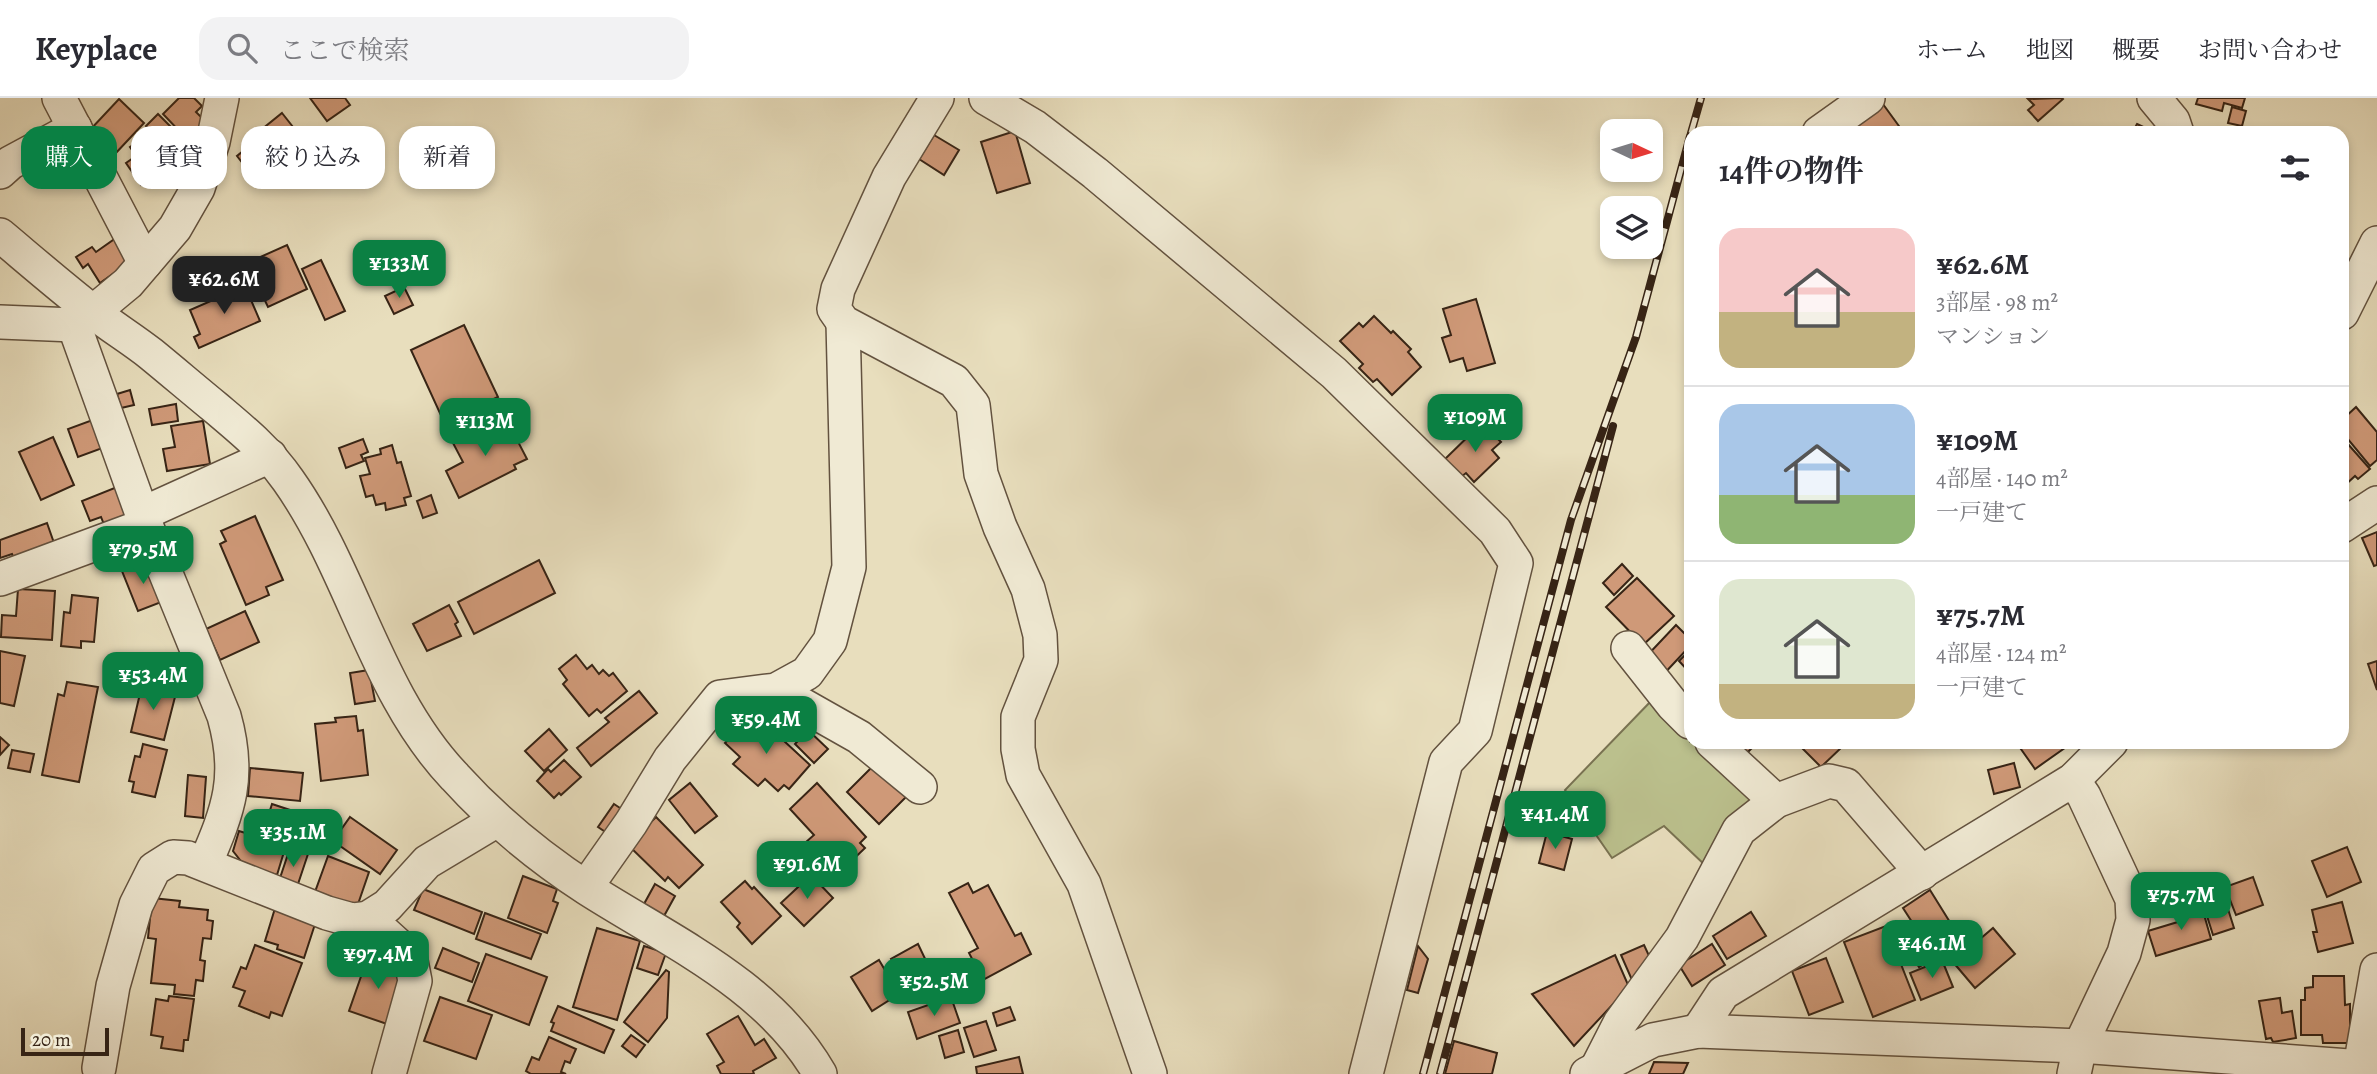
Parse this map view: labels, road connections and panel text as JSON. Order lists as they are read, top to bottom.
{
  "scale_bar": "20 m",
  "north": "right",
  "page": {
    "header": "Keyplace",
    "search": "ここで検索",
    "nav": [
      "ホーム",
      "地図",
      "概要",
      "お問い合わせ"
    ],
    "chip": [
      "購入",
      "賃貸",
      "絞り込み",
      "新着"
    ],
    "heading": "14件の物件",
    "list": [
      {
        "name": "¥62.6M",
        "note": "3部屋 · 98 m² · マンション"
      },
      {
        "name": "¥109M",
        "note": "4部屋 · 140 m² · 一戸建て"
      },
      {
        "name": "¥75.7M",
        "note": "4部屋 · 124 m² · 一戸建て"
      }
    ],
    "price": [
      "¥133M",
      "¥62.6M",
      "¥109M",
      "¥113M",
      "¥79.5M",
      "¥53.4M",
      "¥59.4M",
      "¥41.4M",
      "¥35.1M",
      "¥91.6M",
      "¥75.7M",
      "¥46.1M",
      "¥97.4M",
      "¥52.5M"
    ],
    "scale": "20 m"
  }
}
